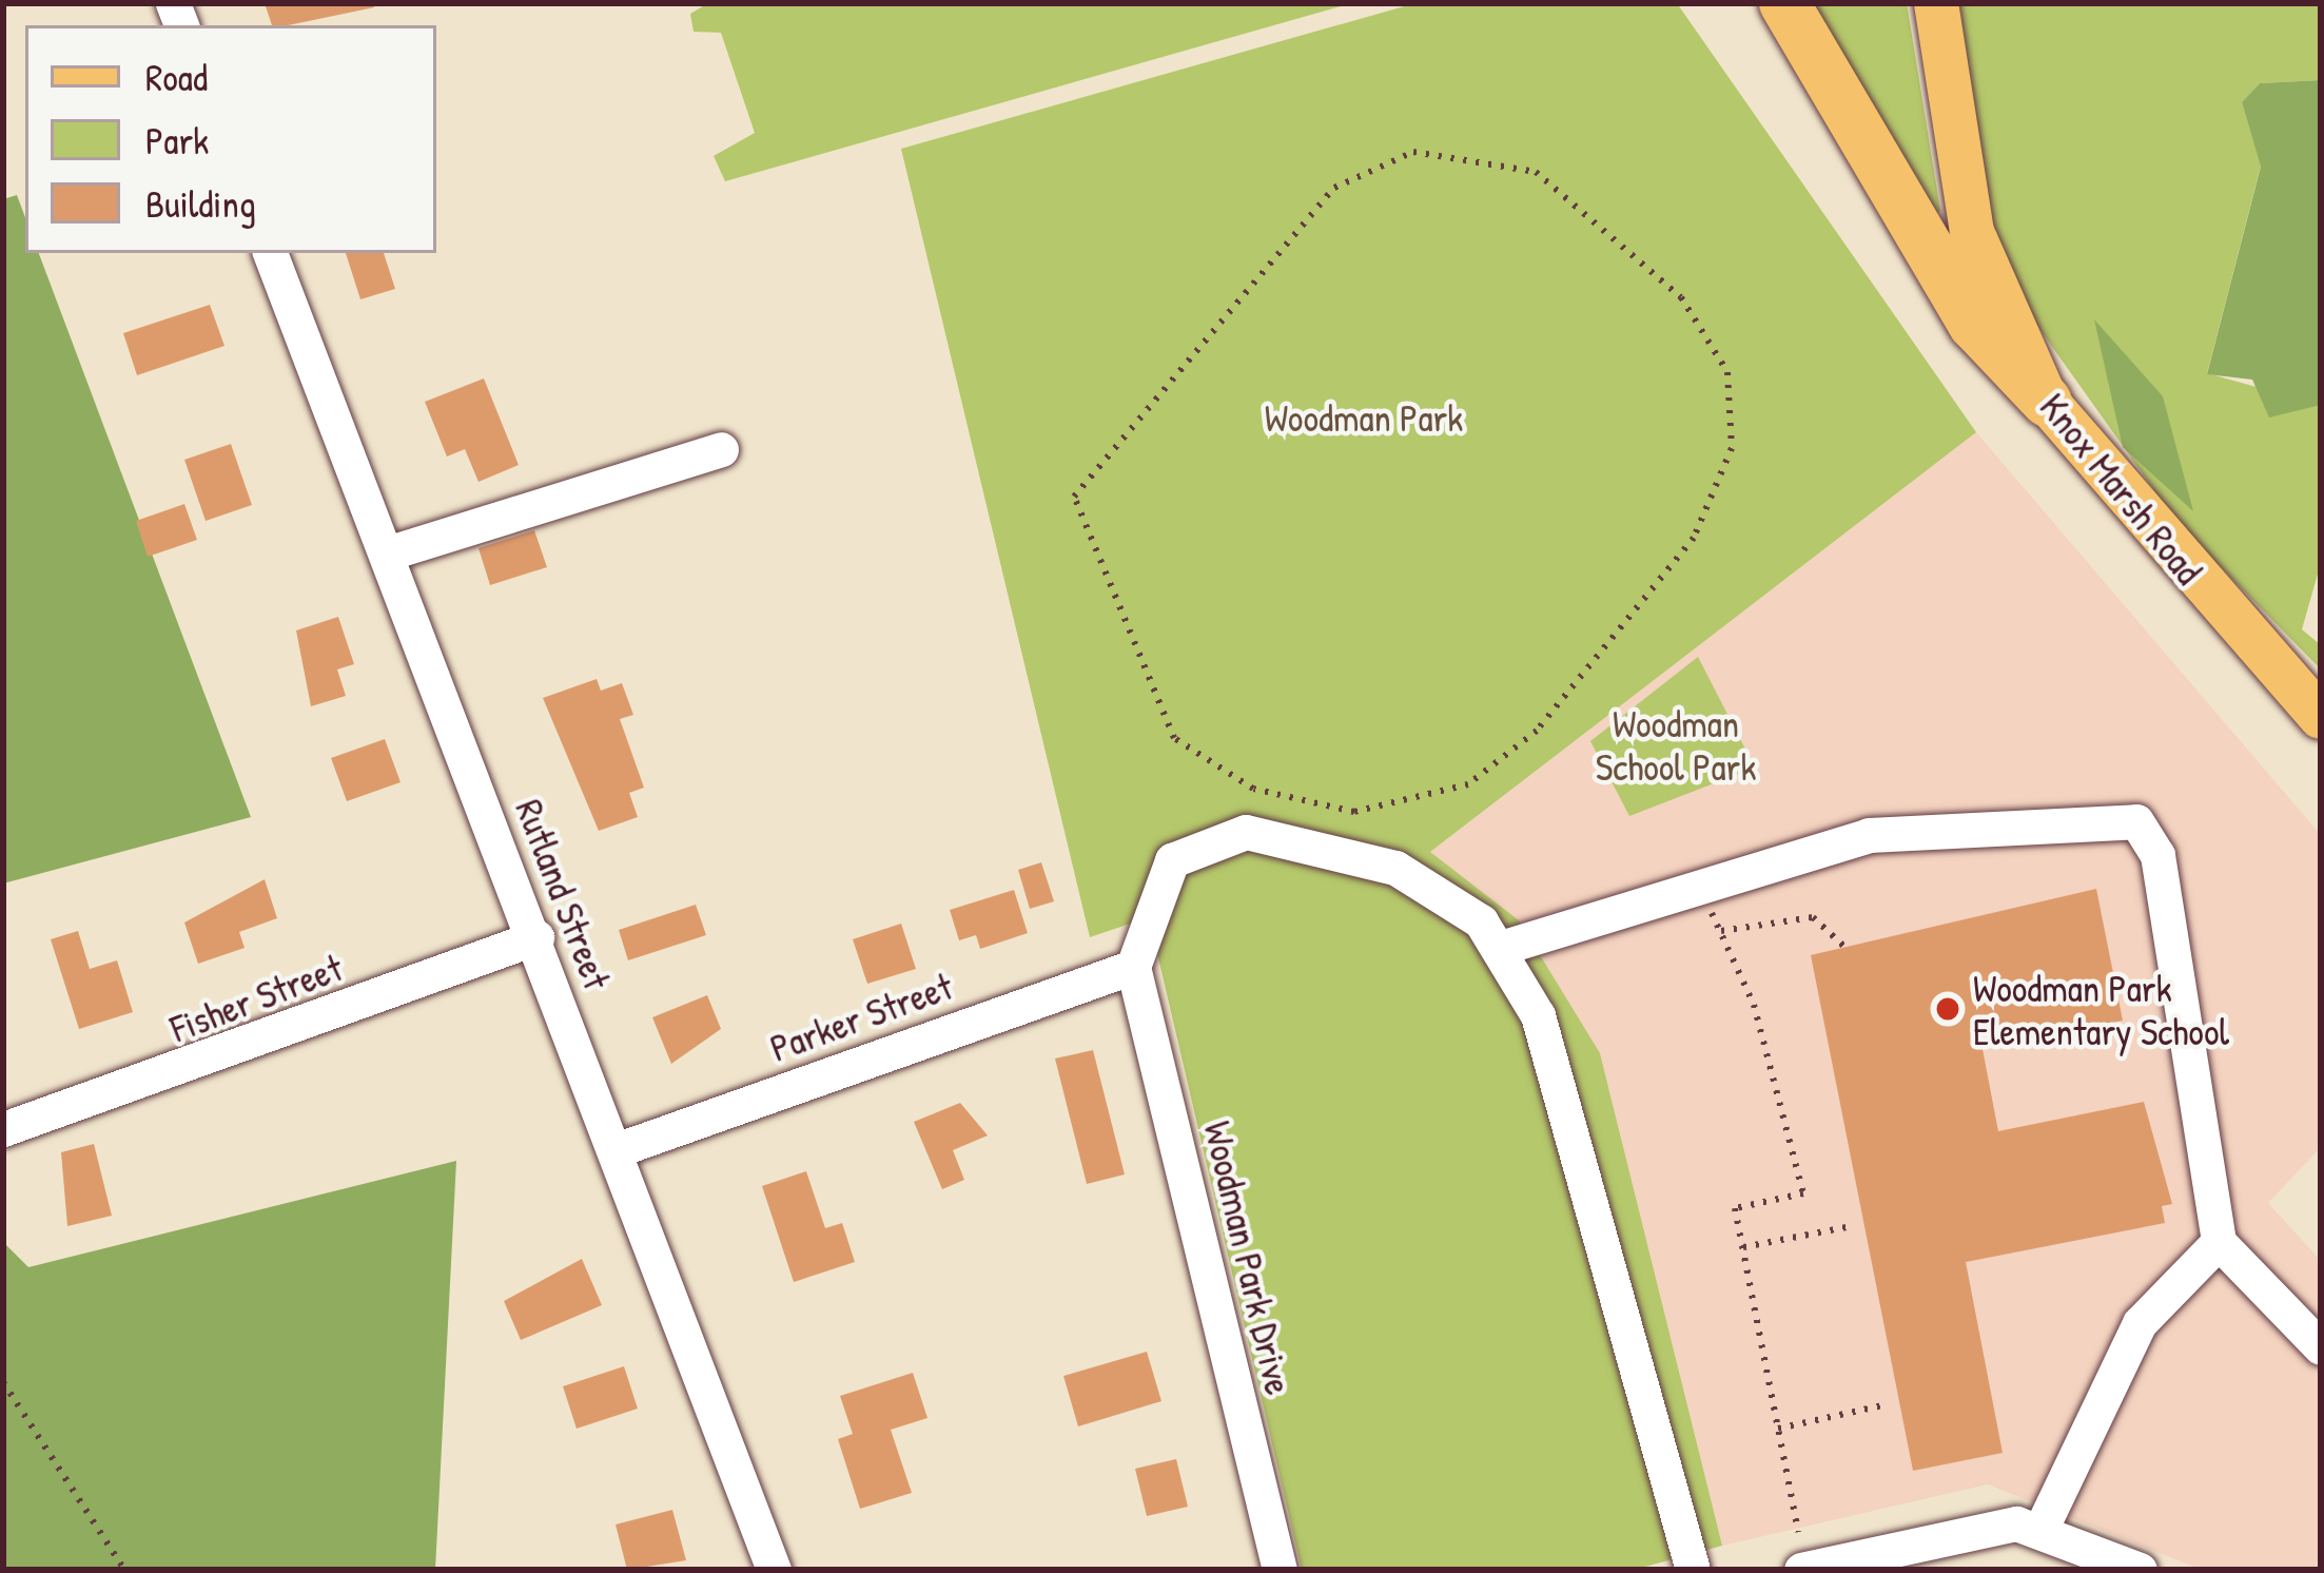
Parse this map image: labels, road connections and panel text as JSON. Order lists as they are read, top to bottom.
{
  "streets": {
    "main road": ["Knox Marsh Road"],
    "street": [
      "Rutland Street",
      "Fisher Street",
      "Parker Street",
      "Woodman Park Drive"
    ]
  },
  "crossings": [
    ["Rutland Street", "Fisher Street"],
    ["Rutland Street", "Parker Street"],
    ["Parker Street", "Woodman Park Drive"]
  ],
  "parks": ["Woodman Park", "Woodman School Park"],
  "places": ["Woodman Park Elementary School"],
  "legend": ["Road", "Park", "Building"]
}
